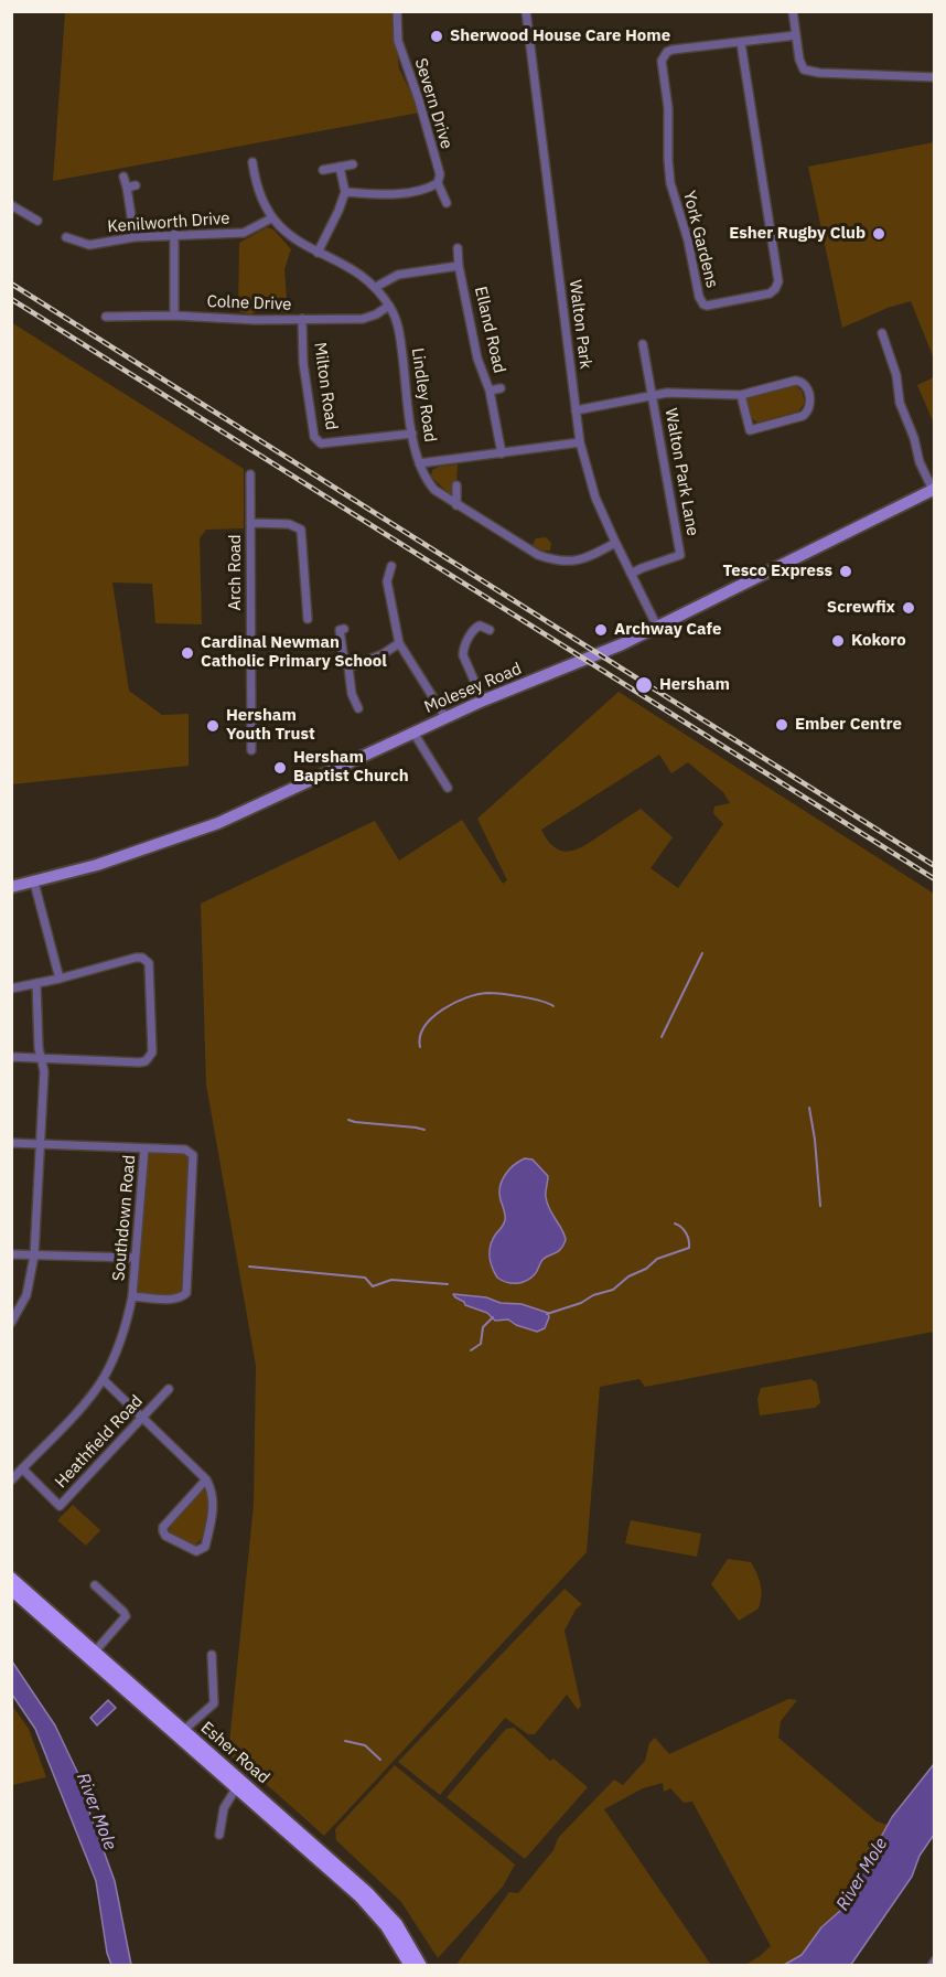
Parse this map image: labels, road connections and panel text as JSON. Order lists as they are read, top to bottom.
{
  "streets": {
    "main road": ["Esher Road"],
    "street": [
      "Severn Drive",
      "Kenilworth Drive",
      "York Gardens",
      "Colne Drive",
      "Walton Park",
      "Elland Road",
      "Milton Road",
      "Lindley Road",
      "Walton Park Lane",
      "Arch Road",
      "Molesey Road",
      "Southdown Road",
      "Heathfield Road"
    ]
  },
  "crossings": [
    ["Kenilworth Drive", "Lindley Road"],
    ["Colne Drive", "Milton Road"],
    ["Colne Drive", "Lindley Road"],
    ["Walton Park", "Lindley Road"],
    ["Walton Park", "Walton Park Lane"],
    ["Walton Park", "Molesey Road"],
    ["Milton Road", "Lindley Road"],
    ["Southdown Road", "Heathfield Road"]
  ],
  "water": ["River Mole"],
  "places": [
    "Sherwood House Care Home",
    "Esher Rugby Club",
    "Tesco Express",
    "Screwfix",
    "Archway Cafe",
    "Kokoro",
    "Cardinal Newman Catholic Primary School",
    "Hersham",
    "Ember Centre",
    "Hersham Youth Trust",
    "Hersham Baptist Church"
  ]
}
